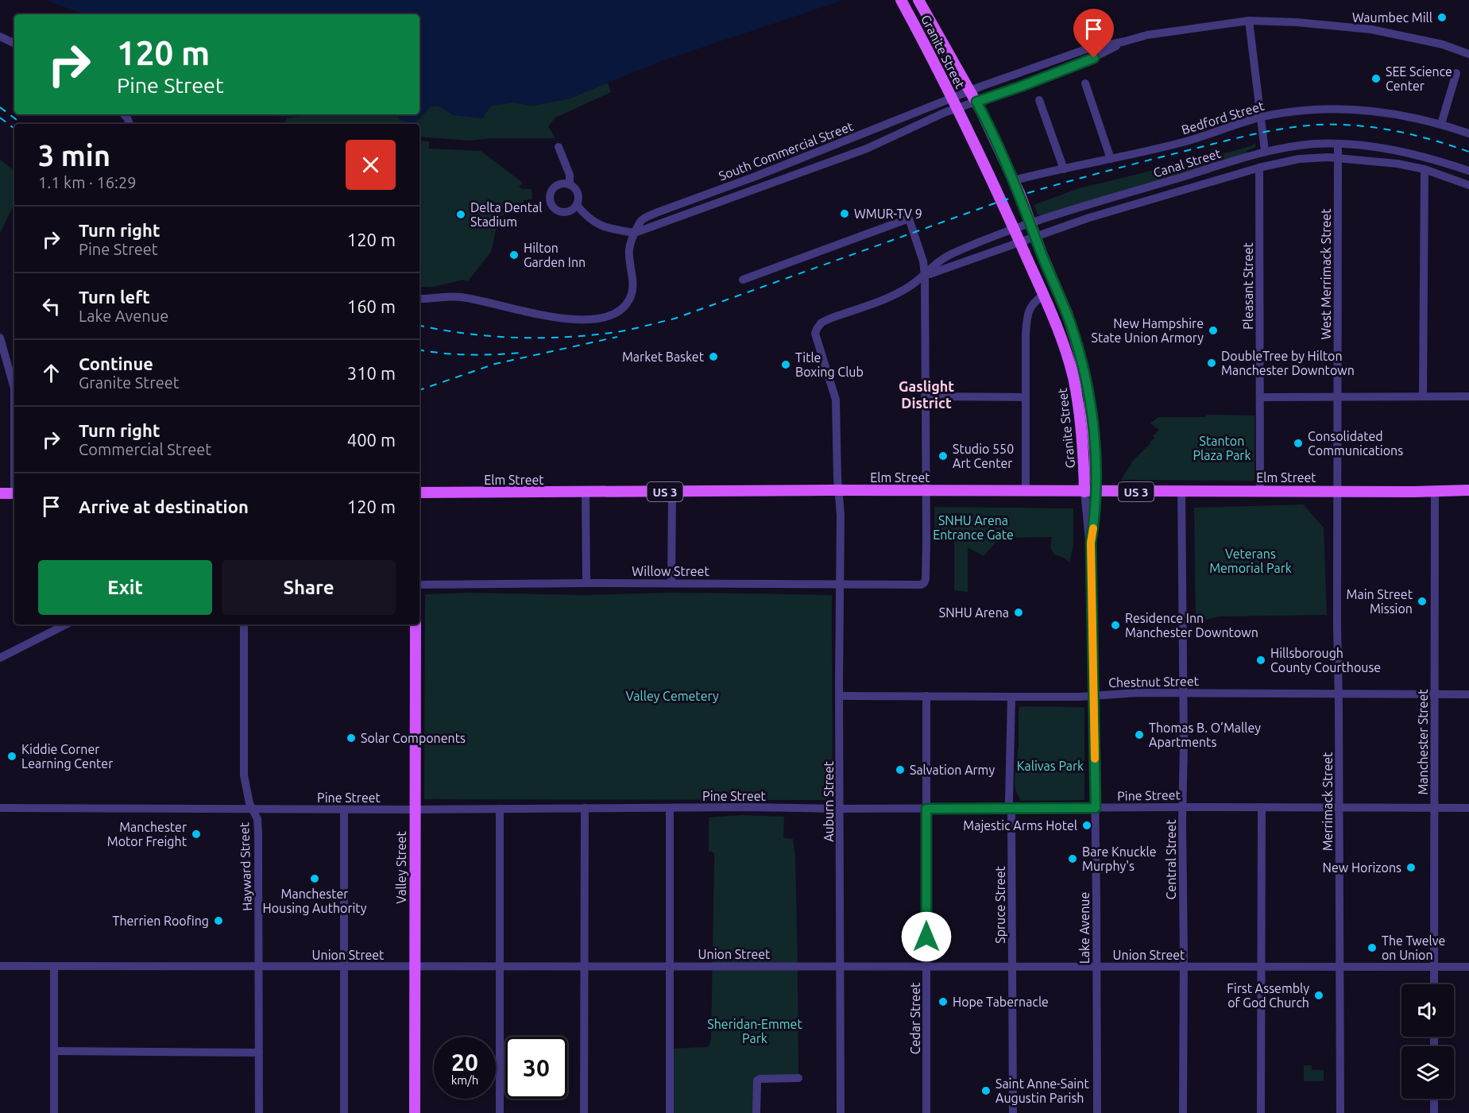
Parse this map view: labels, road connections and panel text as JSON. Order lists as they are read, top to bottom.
{
  "streets": {
    "main road": [
      "Granite Street",
      "Elm Street",
      "US 3",
      "Valley Street"
    ],
    "street": [
      "Bedford Street",
      "South Commercial Street",
      "Canal Street",
      "West Merrimack Street",
      "Pleasant Street",
      "Willow Street",
      "Chestnut Street",
      "Manchester Street",
      "Pine Street",
      "Auburn Street",
      "Merrimack Street",
      "Central Street",
      "Hayward Street",
      "Spruce Street",
      "Lake Avenue",
      "Union Street",
      "Cedar Street"
    ]
  },
  "crossings": [
    ["Granite Street", "Bedford Street"],
    ["Granite Street", "South Commercial Street"],
    ["Granite Street", "Canal Street"],
    ["Granite Street", "Elm Street"],
    ["Granite Street", "Lake Avenue"],
    ["Canal Street", "West Merrimack Street"],
    ["Canal Street", "Pleasant Street"],
    ["Canal Street", "Auburn Street"],
    ["West Merrimack Street", "Elm Street"],
    ["West Merrimack Street", "Merrimack Street"],
    ["Pleasant Street", "Elm Street"],
    ["Elm Street", "Willow Street"],
    ["Elm Street", "Manchester Street"],
    ["Elm Street", "Auburn Street"],
    ["Elm Street", "Merrimack Street"],
    ["Elm Street", "Central Street"],
    ["Elm Street", "Lake Avenue"],
    ["Willow Street", "Auburn Street"],
    ["Chestnut Street", "Manchester Street"],
    ["Chestnut Street", "Auburn Street"],
    ["Chestnut Street", "Merrimack Street"],
    ["Chestnut Street", "Central Street"],
    ["Chestnut Street", "Spruce Street"],
    ["Chestnut Street", "Lake Avenue"],
    ["Chestnut Street", "Cedar Street"],
    ["Manchester Street", "Pine Street"],
    ["Manchester Street", "Union Street"],
    ["Pine Street", "Auburn Street"],
    ["Pine Street", "Merrimack Street"],
    ["Pine Street", "Central Street"],
    ["Pine Street", "Hayward Street"],
    ["Pine Street", "Valley Street"],
    ["Pine Street", "Spruce Street"],
    ["Pine Street", "Lake Avenue"],
    ["Pine Street", "Cedar Street"],
    ["Auburn Street", "Union Street"],
    ["Merrimack Street", "Union Street"],
    ["Central Street", "Union Street"],
    ["Hayward Street", "Union Street"],
    ["Valley Street", "Union Street"],
    ["Spruce Street", "Union Street"],
    ["Lake Avenue", "Union Street"],
    ["Union Street", "Cedar Street"]
  ],
  "districts": ["Gaslight District"],
  "parks": [
    "Stanton Plaza Park",
    "SNHU Arena Entrance Gate",
    "Veterans Memorial Park",
    "Valley Cemetery",
    "Kalivas Park",
    "Sheridan-Emmet Park"
  ],
  "places": [
    "Waumbec Mill",
    "SEE Science Center",
    "WMUR-TV 9",
    "Delta Dental Stadium",
    "Hilton Garden Inn",
    "New Hampshire State Union Armory",
    "Market Basket",
    "DoubleTree by Hilton Manchester Downtown",
    "Title Boxing Club",
    "Consolidated Communications",
    "Studio 550 Art Center",
    "Main Street Mission",
    "SNHU Arena",
    "Residence Inn Manchester Downtown",
    "Hillsborough County Courthouse",
    "Thomas B. O’Malley Apartments",
    "Solar Components",
    "Kiddie Corner Learning Center",
    "Salvation Army",
    "Majestic Arms Hotel",
    "Manchester Motor Freight",
    "Bare Knuckle Murphy's",
    "New Horizons",
    "Manchester Housing Authority",
    "Therrien Roofing",
    "The Twelve on Union",
    "First Assembly of God Church",
    "Hope Tabernacle",
    "Saint Anne-Saint Augustin Parish"
  ],
  "page": {
    "turn": ["120 m", "Pine Street"],
    "heading": ["3 min", "1.1 km · 16:29"],
    "list": [
      {
        "name": "Turn right",
        "note": "Pine Street",
        "value": "120 m"
      },
      {
        "name": "Turn left",
        "note": "Lake Avenue",
        "value": "160 m"
      },
      {
        "name": "Continue",
        "note": "Granite Street",
        "value": "310 m"
      },
      {
        "name": "Turn right",
        "note": "Commercial Street",
        "value": "400 m"
      },
      {
        "name": "Arrive at destination",
        "value": "120 m"
      }
    ],
    "buttons": ["Exit", "Share"],
    "speed": "20 km/h",
    "limit": "30"
  }
}
